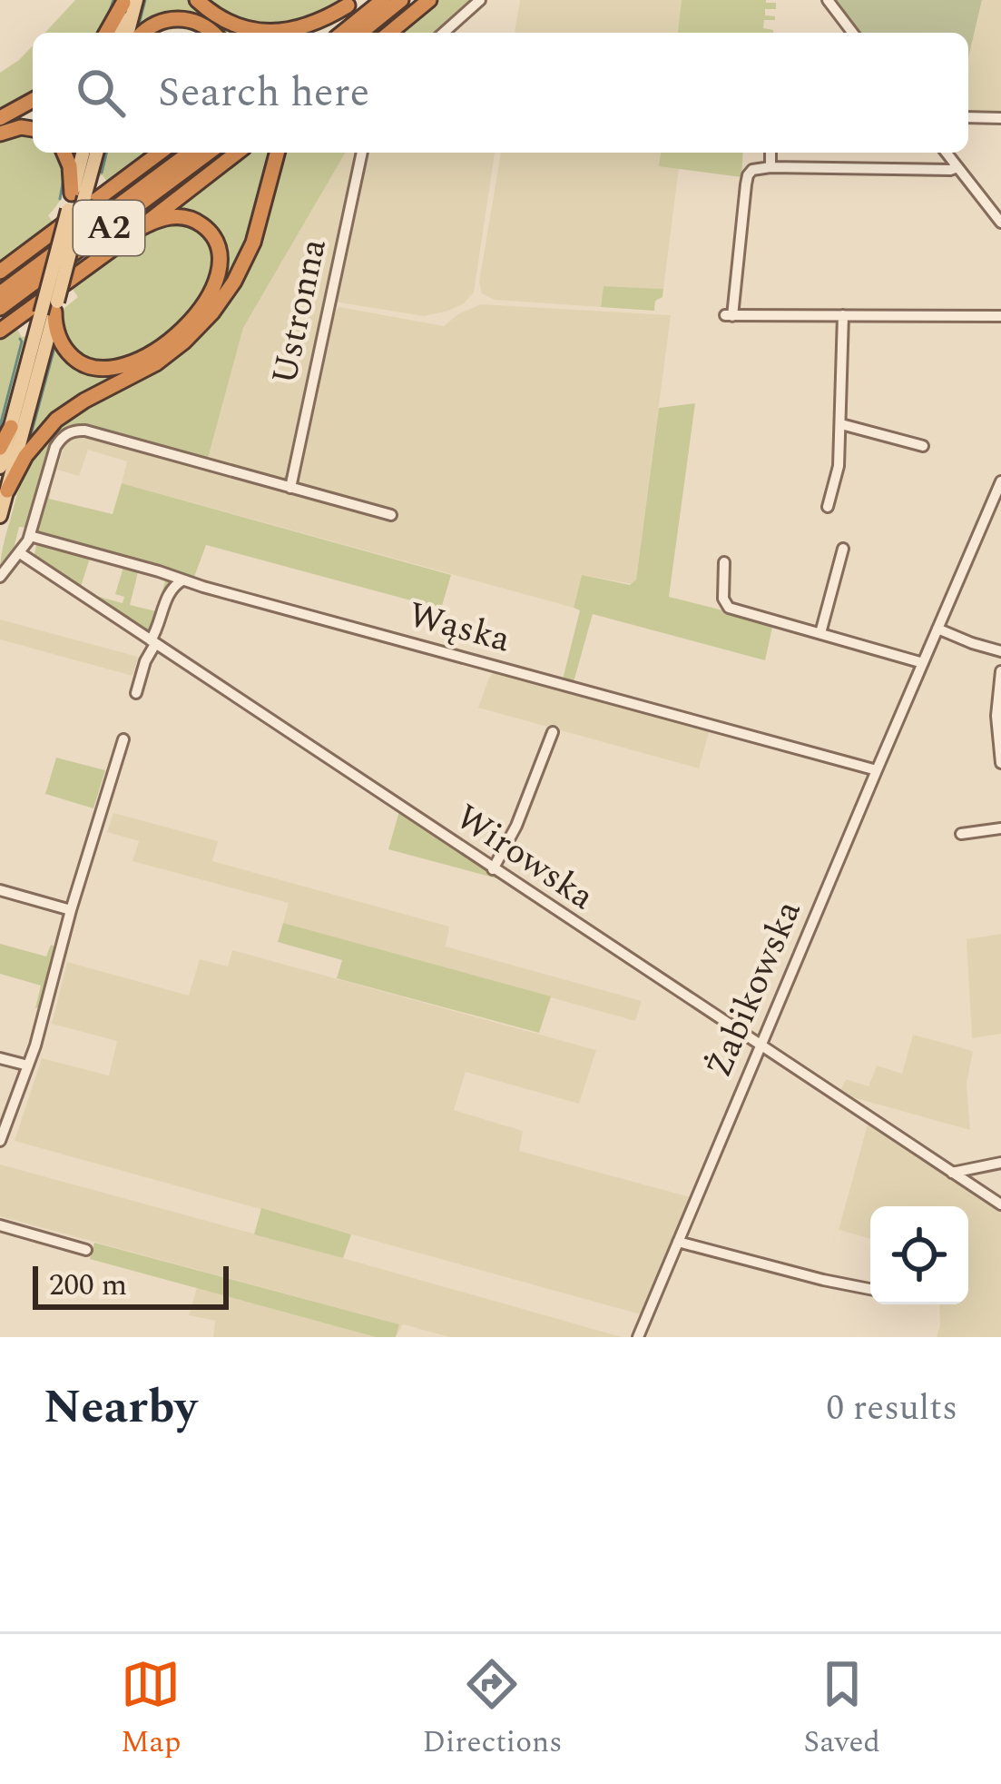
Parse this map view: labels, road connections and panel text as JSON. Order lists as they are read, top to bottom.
{
  "streets": {
    "highway": ["A2"],
    "street": [
      "Ustronna",
      "Wąska",
      "Wirowska",
      "Żabikowska"
    ]
  },
  "crossings": [
    ["Wąska", "Żabikowska"],
    ["Wirowska", "Żabikowska"]
  ],
  "scale_bar": "200 m",
  "page": {
    "search": "Search here",
    "scale": "200 m",
    "heading": ["Nearby", "0 results"],
    "nav": ["Map", "Directions", "Saved"]
  }
}
